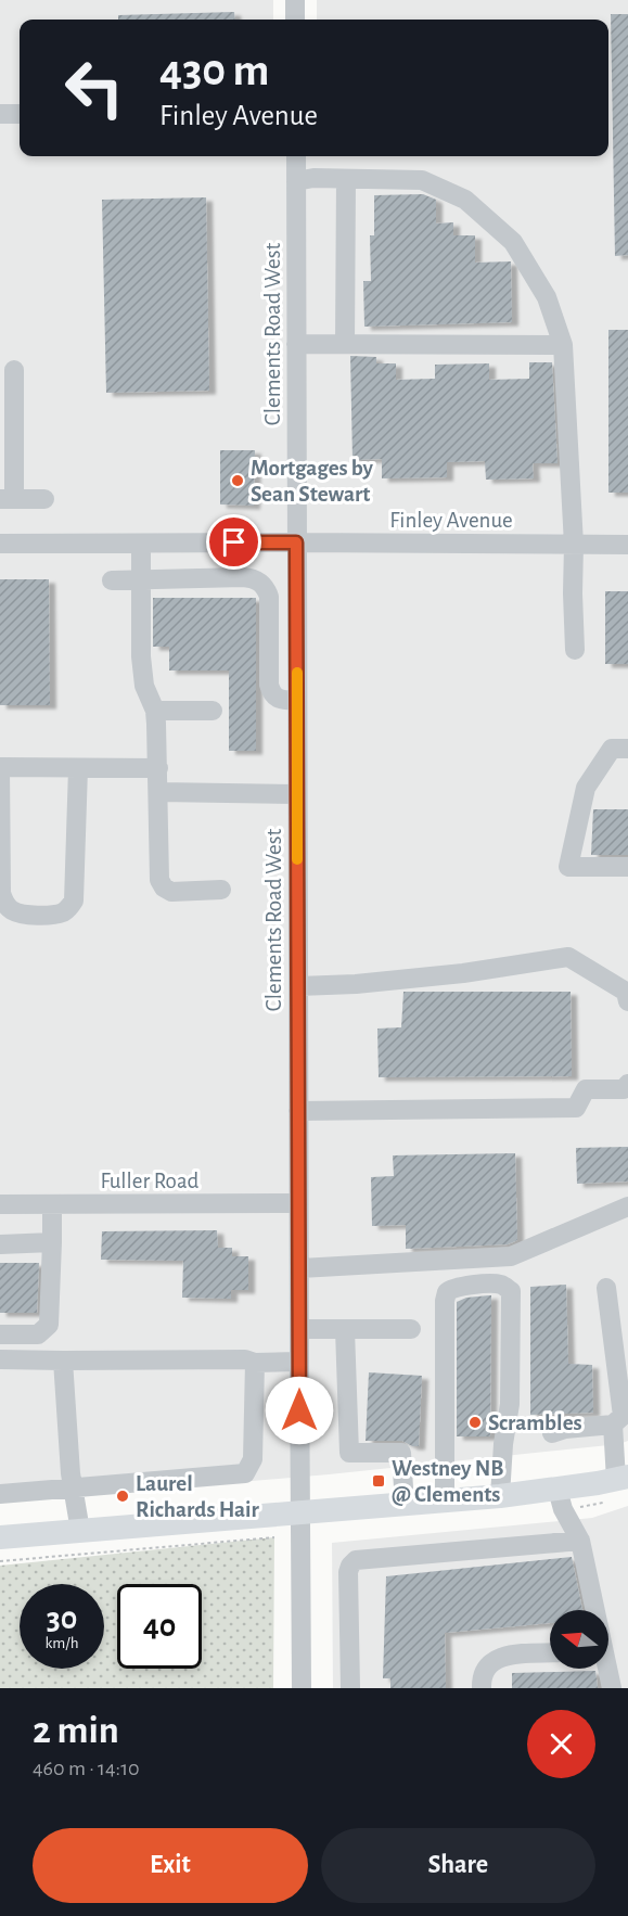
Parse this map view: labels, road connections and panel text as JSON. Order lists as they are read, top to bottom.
{
  "streets": {
    "street": ["Clements Road West", "Finley Avenue", "Fuller Road"]
  },
  "crossings": [
    ["Clements Road West", "Finley Avenue"],
    ["Clements Road West", "Fuller Road"]
  ],
  "places": {
    "other": ["Mortgages by Sean Stewart", "Scrambles", "Laurel Richards Hair"],
    "transit": ["Westney NB @ Clements"]
  },
  "north": "left",
  "page": {
    "turn": ["430 m", "Finley Avenue"],
    "speed": "30 km/h",
    "limit": "40",
    "heading": ["2 min", "460 m · 14:10"],
    "buttons": ["Exit", "Share"]
  }
}
